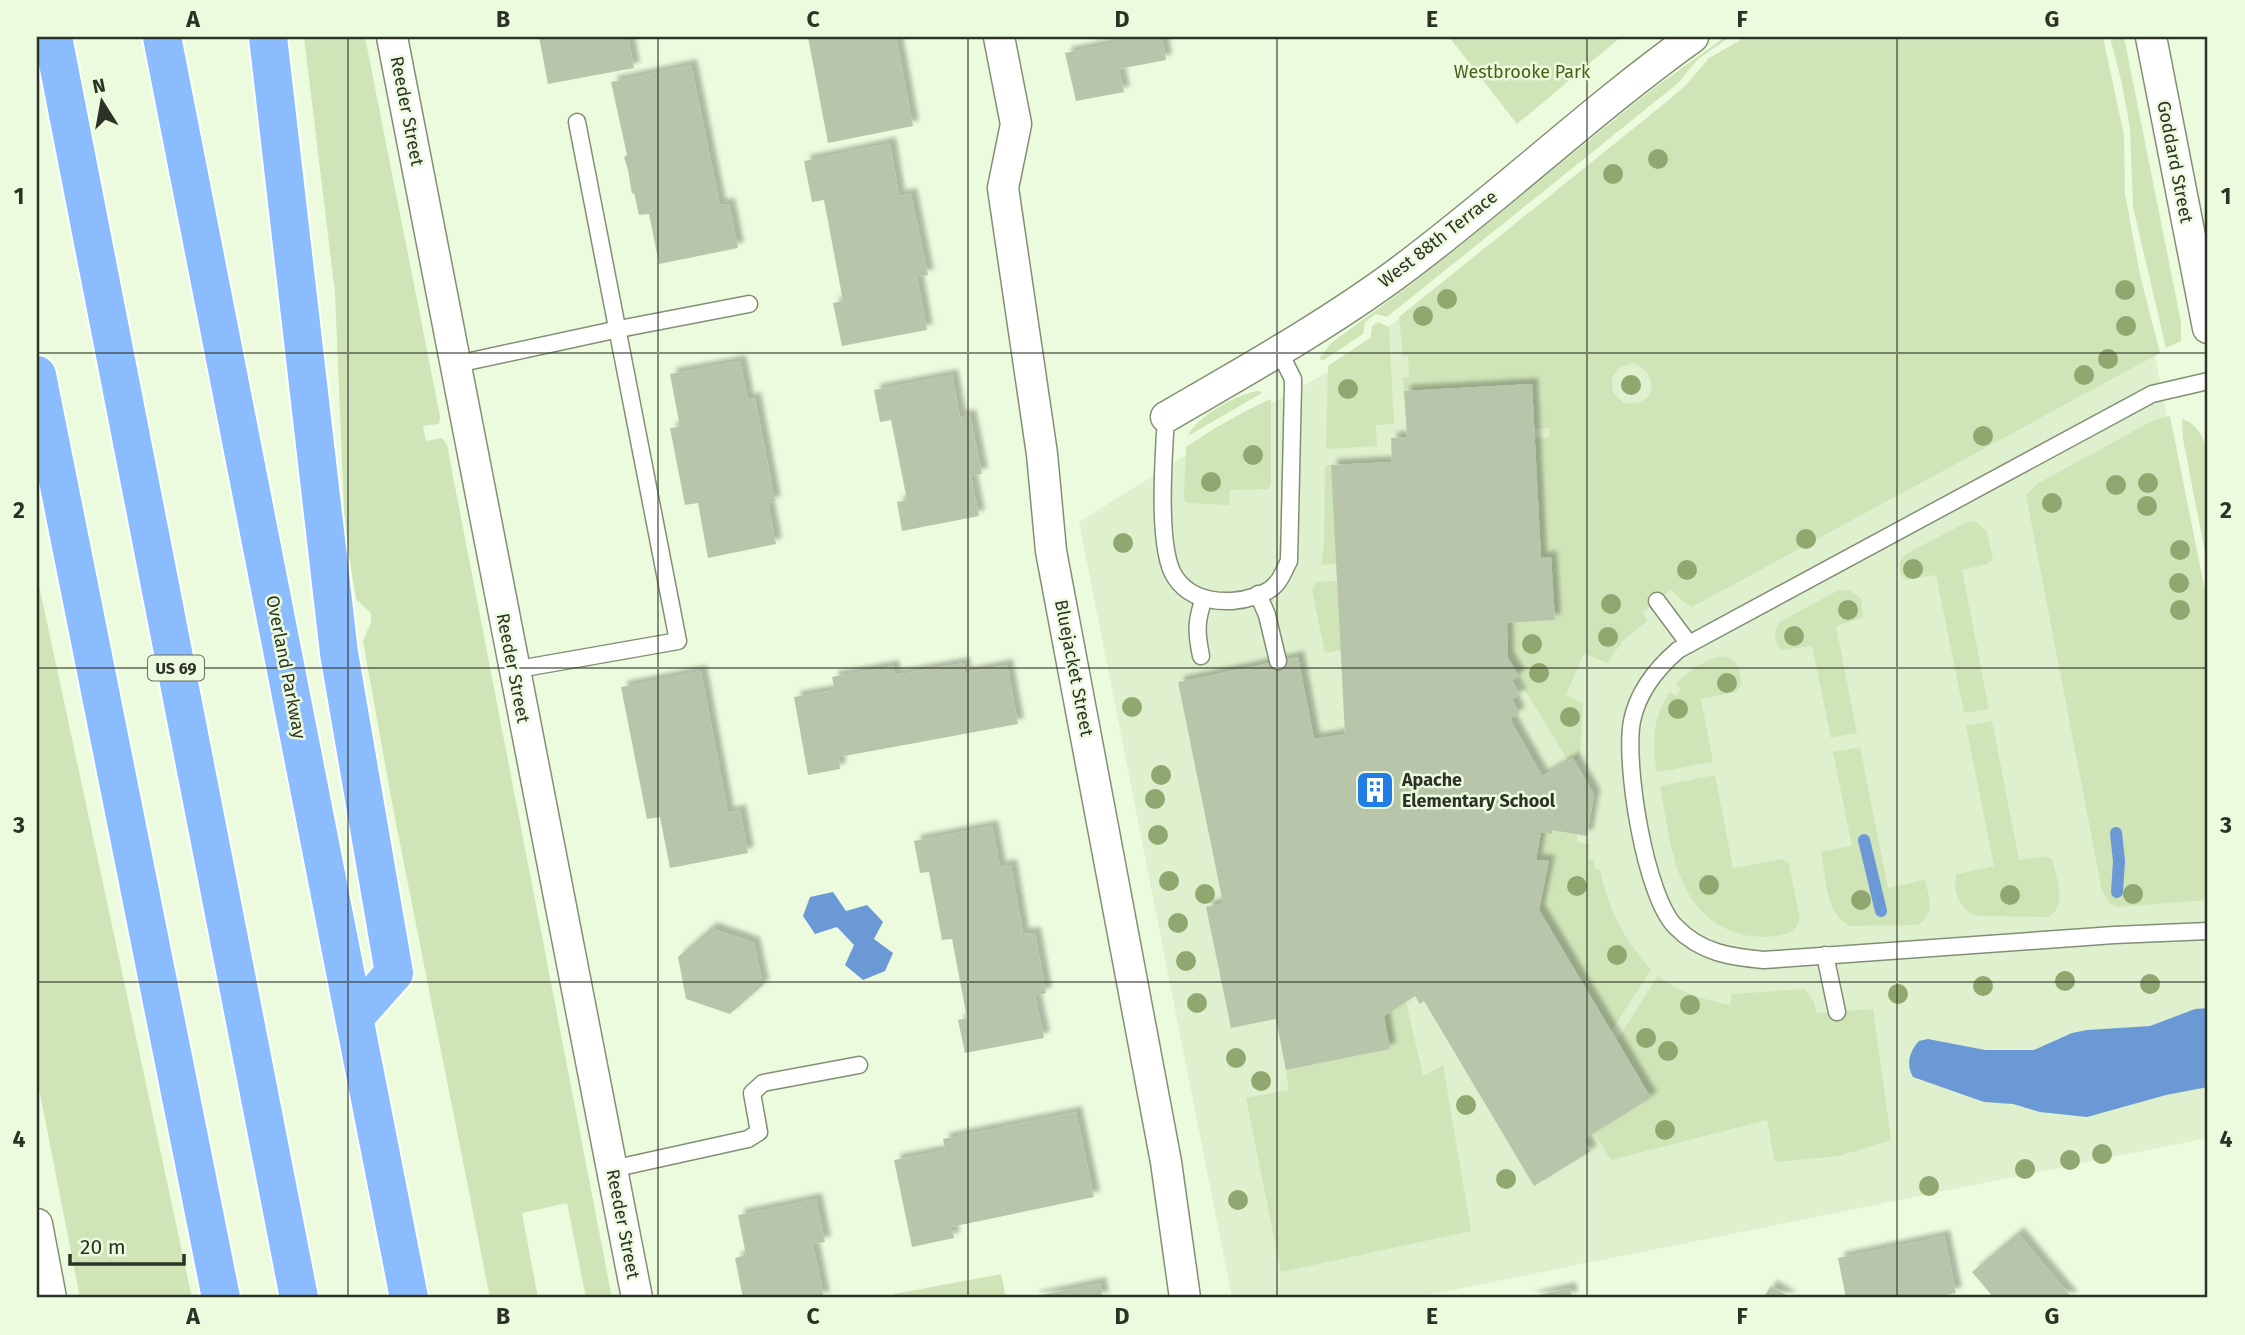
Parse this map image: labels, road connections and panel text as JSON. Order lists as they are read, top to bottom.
{
  "streets": {
    "highway": ["Overland Parkway", "US 69"],
    "street": [
      "Reeder Street",
      "Goddard Street",
      "West 88th Terrace",
      "Bluejacket Street"
    ]
  },
  "parks": ["Westbrooke Park"],
  "places": {
    "building": ["Apache Elementary School"]
  },
  "scale_bar": "20 m",
  "north": "top",
  "grid": {
    "columns": [
      "A",
      "B",
      "C",
      "D",
      "E",
      "F",
      "G"
    ],
    "rows": [
      "1",
      "2",
      "3",
      "4"
    ]
  }
}
